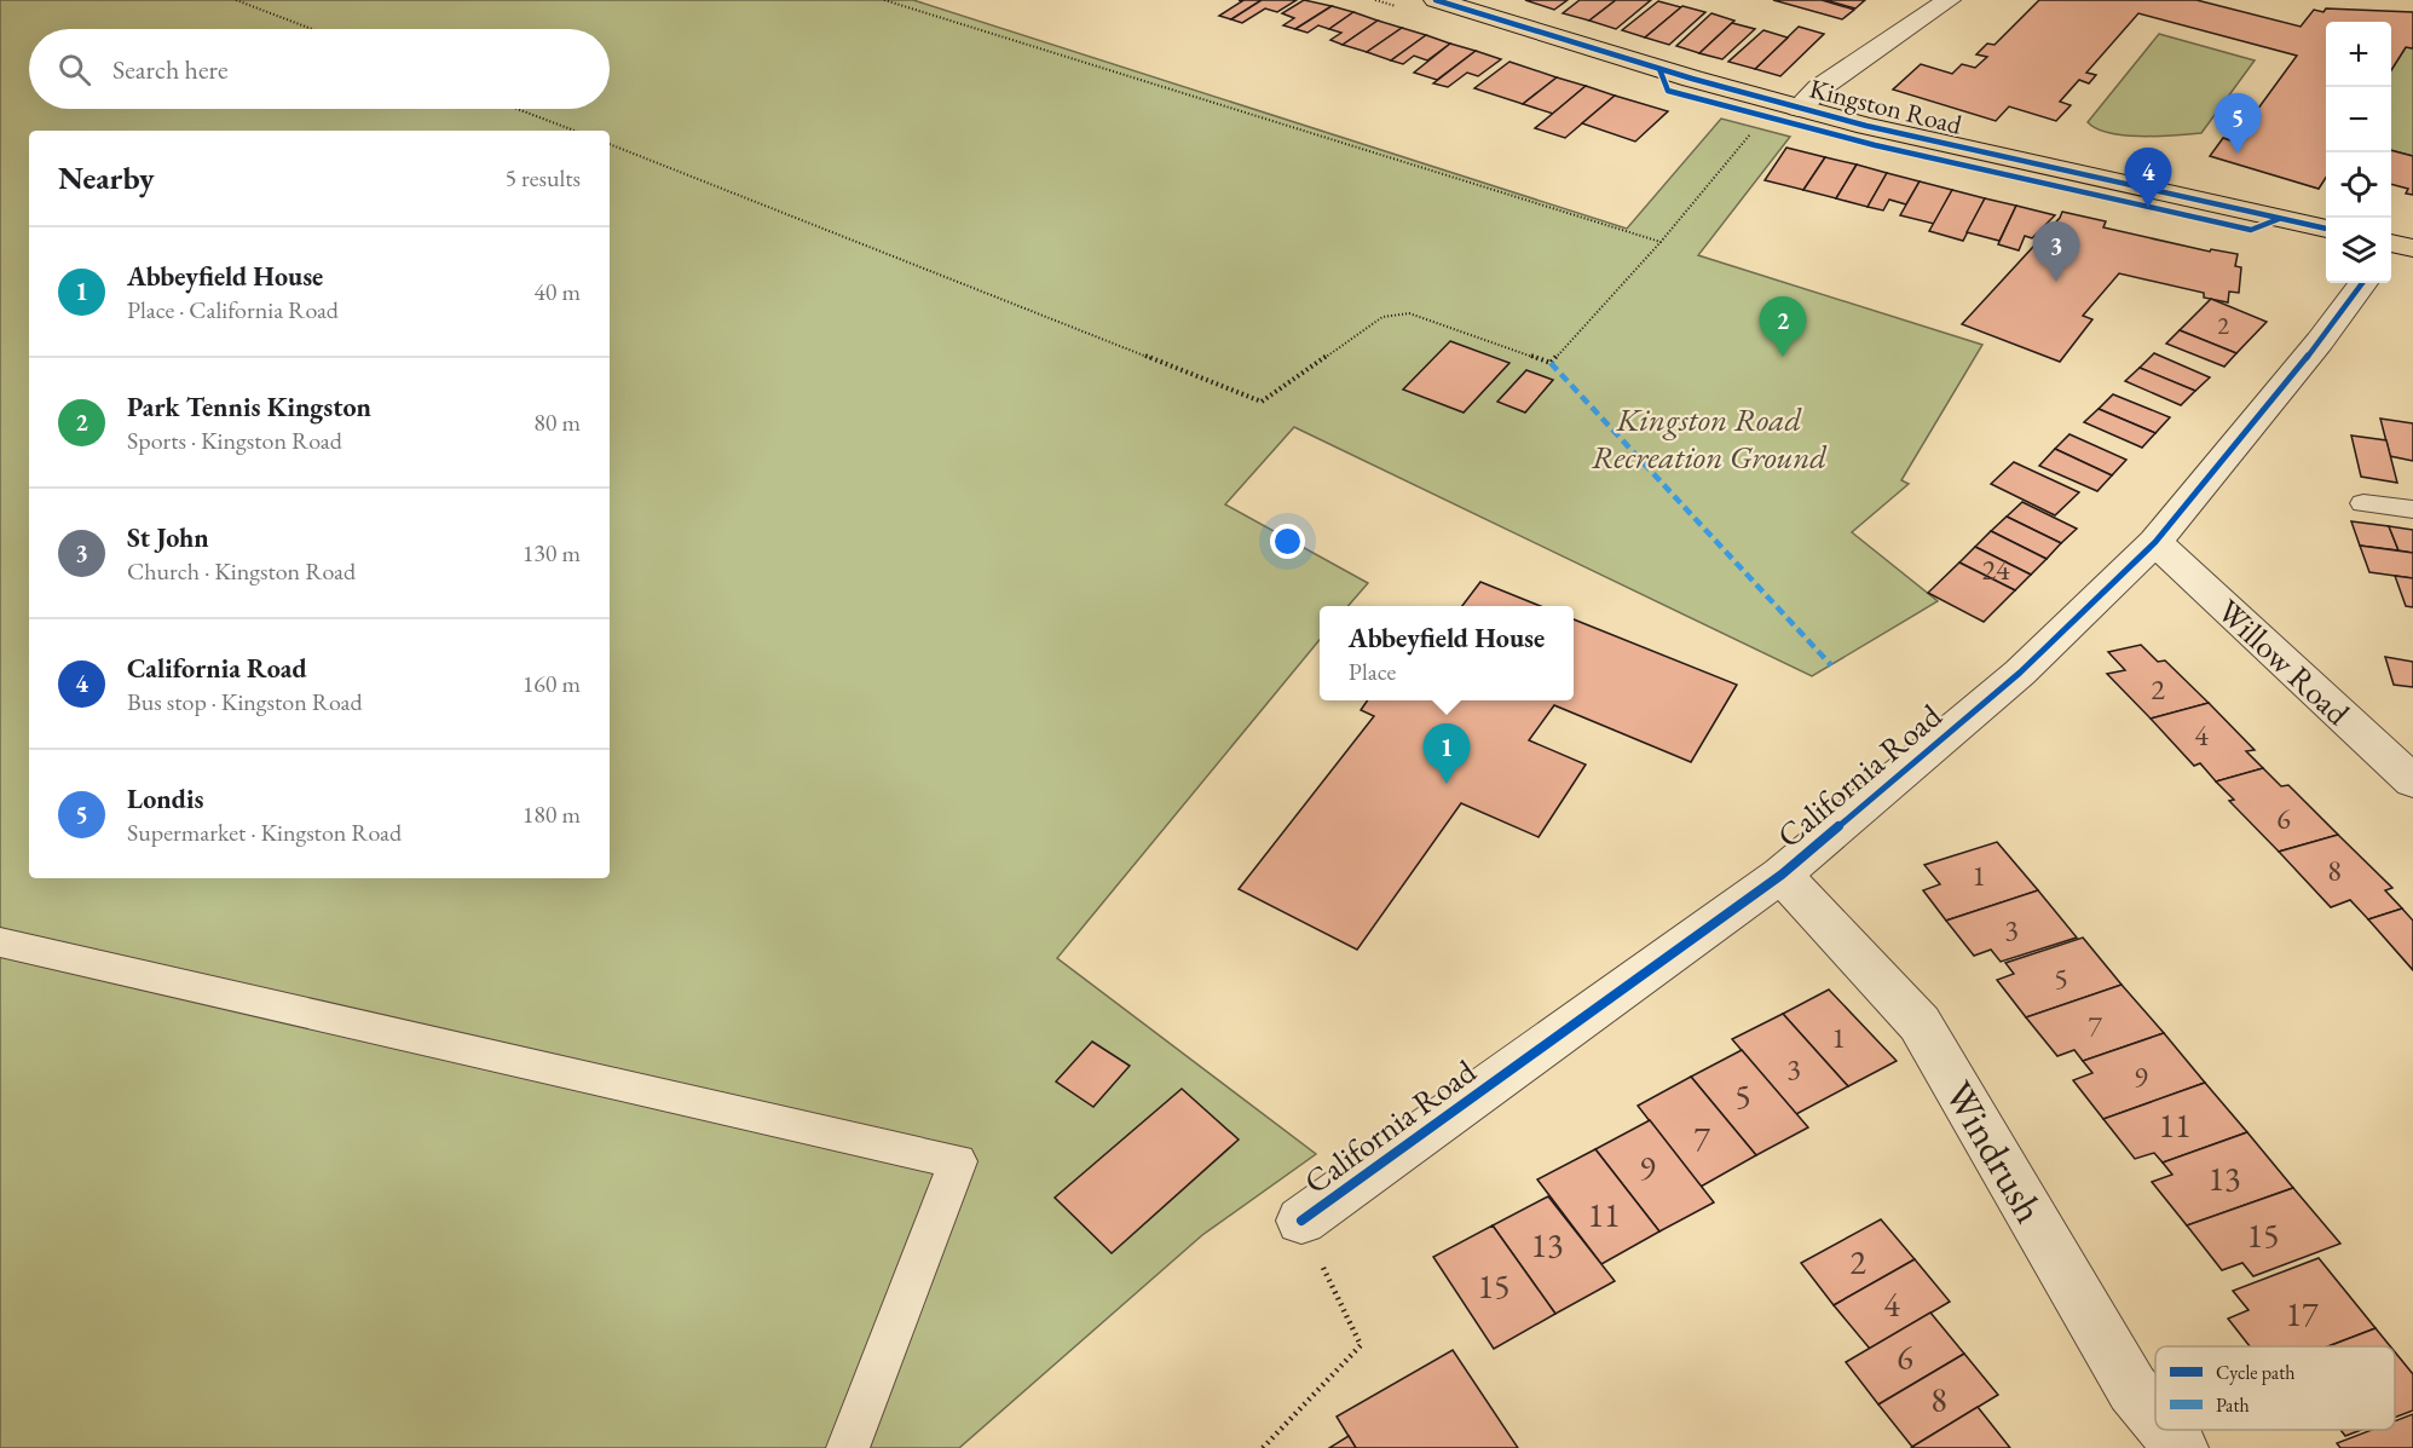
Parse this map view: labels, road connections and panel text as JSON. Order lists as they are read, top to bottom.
{
  "streets": {
    "main road": ["Kingston Road"],
    "street": ["Willow Road", "California Road", "Windrush"]
  },
  "crossings": [
    ["Willow Road", "California Road"],
    ["California Road", "Windrush"]
  ],
  "parks": ["Kingston Road Recreation Ground"],
  "house_numbers": [
    "2",
    "24",
    "2",
    "4",
    "6",
    "8",
    "1",
    "3",
    "5",
    "7",
    "1",
    "3",
    "9",
    "5",
    "11",
    "7",
    "9",
    "13",
    "11",
    "15",
    "13",
    "2",
    "15",
    "4",
    "17",
    "6",
    "8"
  ],
  "legend": ["Cycle path", "Path"],
  "page": {
    "map_buttons": ["+", "−"],
    "search": "Search here",
    "pins": [
      "5",
      "4",
      "3",
      "2",
      "1"
    ],
    "heading": ["Nearby", "5 results"],
    "list": [
      {
        "mark": "1",
        "name": "Abbeyfield House",
        "note": "Place · California Road",
        "value": "40 m"
      },
      {
        "mark": "2",
        "name": "Park Tennis Kingston",
        "note": "Sports · Kingston Road",
        "value": "80 m"
      },
      {
        "mark": "3",
        "name": "St John",
        "note": "Church · Kingston Road",
        "value": "130 m"
      },
      {
        "mark": "4",
        "name": "California Road",
        "note": "Bus stop · Kingston Road",
        "value": "160 m"
      },
      {
        "mark": "5",
        "name": "Londis",
        "note": "Supermarket · Kingston Road",
        "value": "180 m"
      }
    ],
    "popup": ["Abbeyfield House", "Place"]
  }
}
